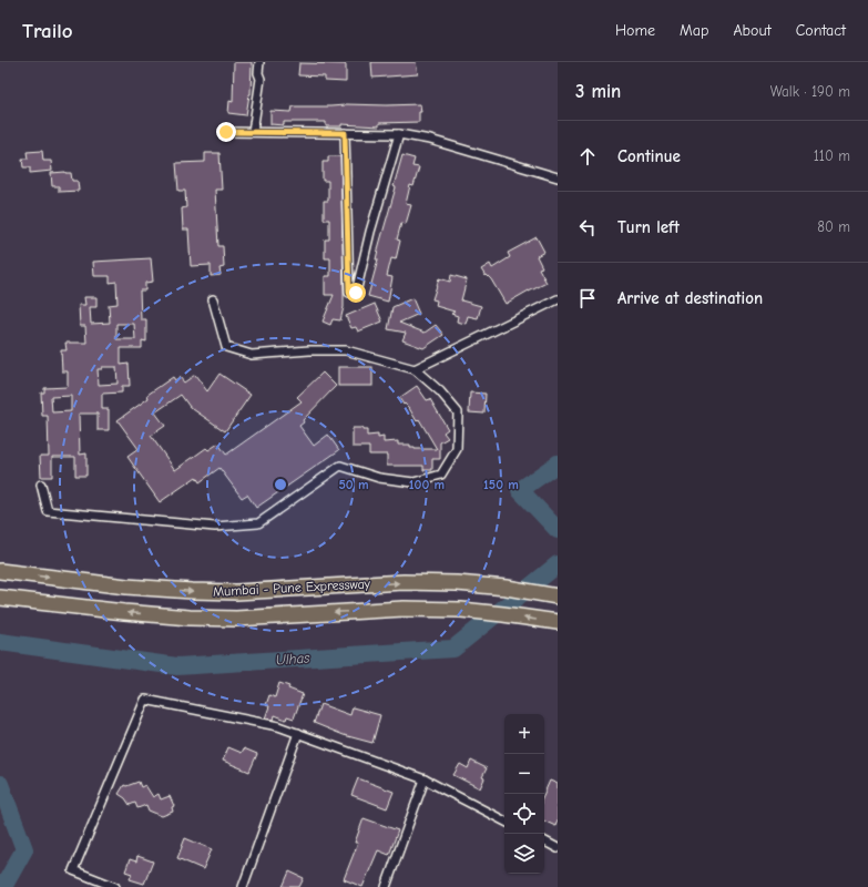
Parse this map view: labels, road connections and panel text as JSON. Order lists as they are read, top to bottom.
{
  "streets": {
    "highway": ["Mumbai - Pune Expressway"]
  },
  "water": ["Ulhas"],
  "page": {
    "header": "Trailo",
    "nav": [
      "Home",
      "Map",
      "About",
      "Contact"
    ],
    "heading": ["3 min", "Walk · 190 m"],
    "list": [
      ["Continue", "110 m"],
      ["Turn left", "80 m"],
      "Arrive at destination"
    ],
    "map_buttons": ["+", "−"]
  },
  "rings": ["50 m", "100 m", "150 m"]
}
